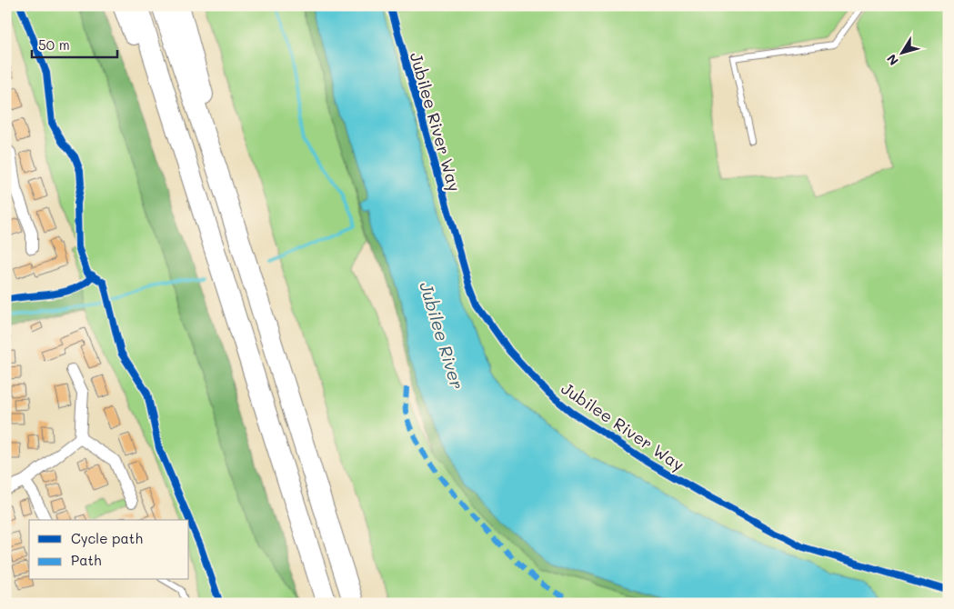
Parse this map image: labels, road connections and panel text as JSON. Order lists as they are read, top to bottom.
{
  "streets": {
    "cycle path": ["Jubilee River Way"]
  },
  "water": ["Jubilee River"],
  "legend": ["Cycle path", "Path"],
  "scale_bar": "50 m",
  "north": "bottom left"
}
